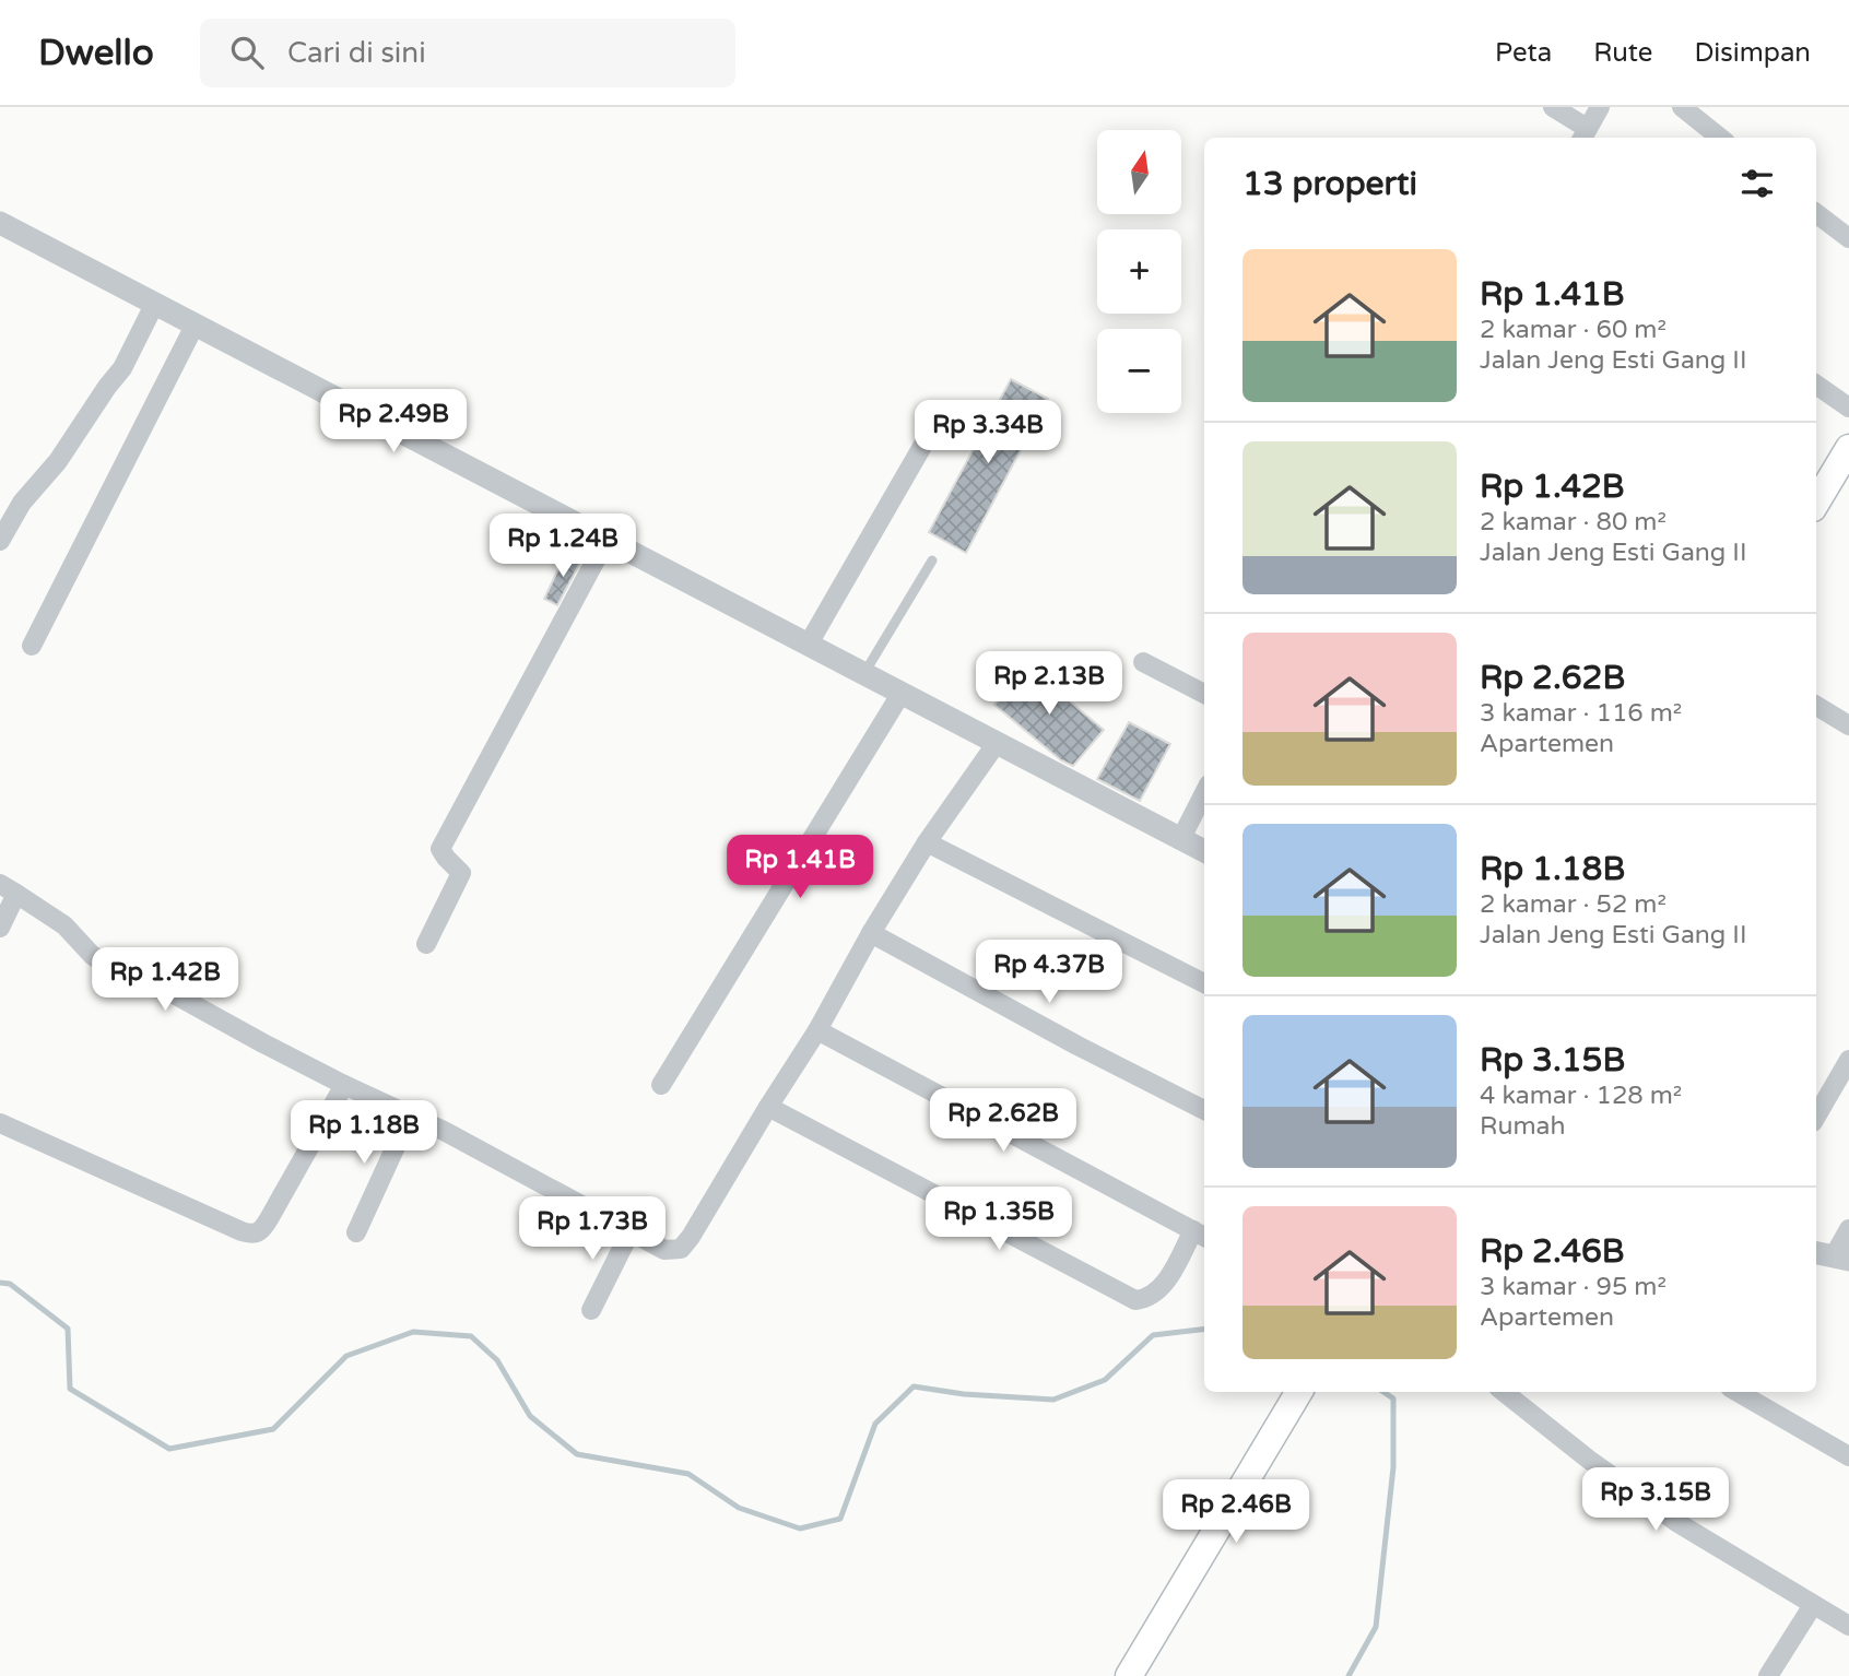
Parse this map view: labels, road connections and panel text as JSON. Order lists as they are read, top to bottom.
{
  "north": "top",
  "page": {
    "header": "Dwello",
    "search": "Cari di sini",
    "nav": ["Peta", "Rute", "Disimpan"],
    "map_buttons": ["+", "−"],
    "heading": "13 properti",
    "list": [
      {
        "name": "Rp 1.41B",
        "note": "2 kamar · 60 m² · Jalan Jeng Esti Gang II"
      },
      {
        "name": "Rp 1.42B",
        "note": "2 kamar · 80 m² · Jalan Jeng Esti Gang II"
      },
      {
        "name": "Rp 2.62B",
        "note": "3 kamar · 116 m² · Apartemen"
      },
      {
        "name": "Rp 1.18B",
        "note": "2 kamar · 52 m² · Jalan Jeng Esti Gang II"
      },
      {
        "name": "Rp 3.15B",
        "note": "4 kamar · 128 m² · Rumah"
      },
      {
        "name": "Rp 2.46B",
        "note": "3 kamar · 95 m² · Apartemen"
      }
    ],
    "price": [
      "Rp 2.49B",
      "Rp 3.34B",
      "Rp 1.24B",
      "Rp 2.13B",
      "Rp 1.41B",
      "Rp 4.37B",
      "Rp 1.42B",
      "Rp 2.62B",
      "Rp 1.18B",
      "Rp 1.35B",
      "Rp 1.73B",
      "Rp 3.15B",
      "Rp 2.46B"
    ]
  }
}
